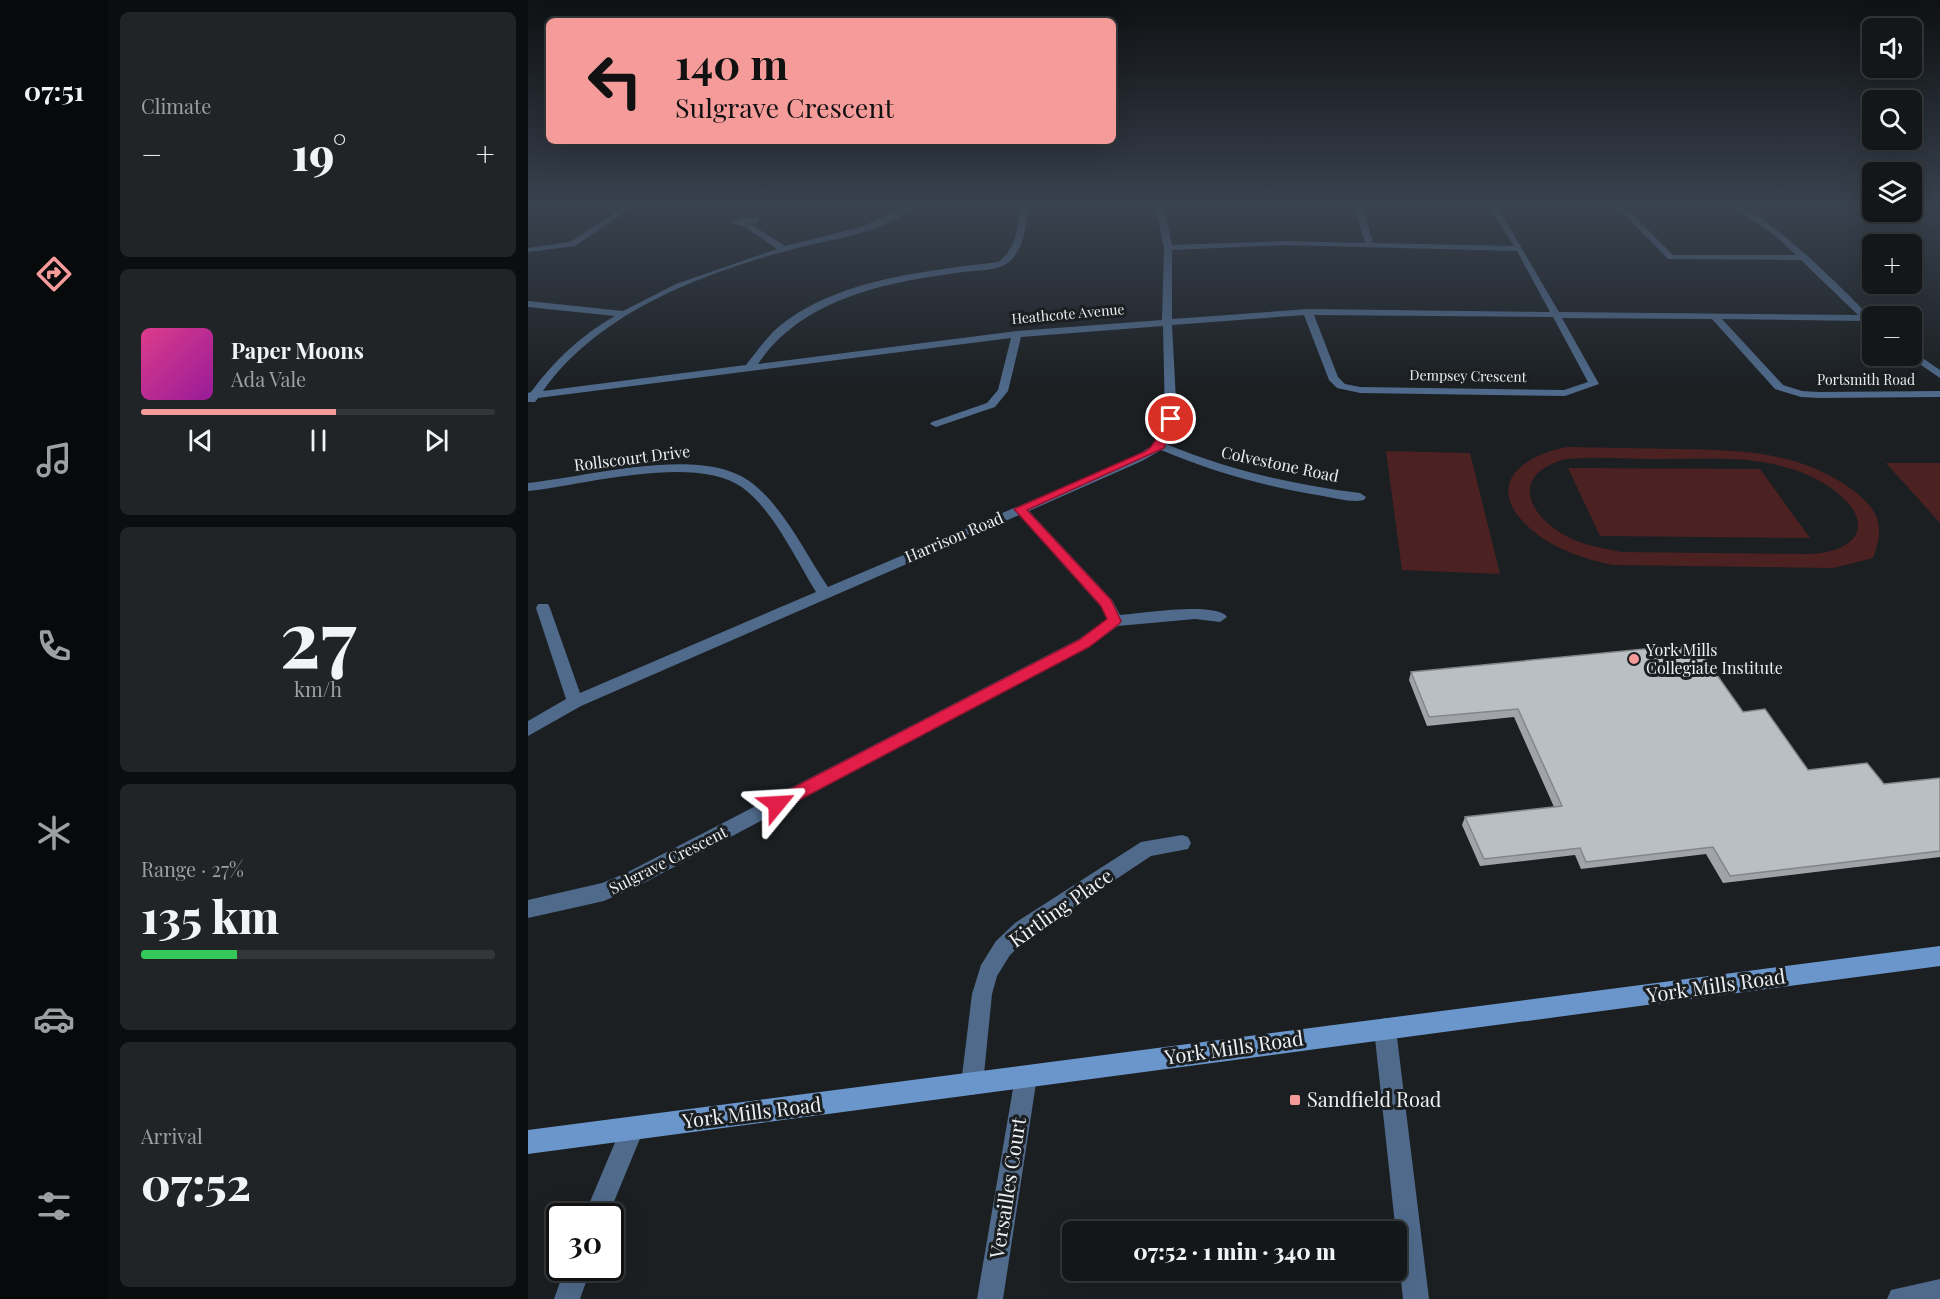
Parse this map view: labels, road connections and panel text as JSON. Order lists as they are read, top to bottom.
{
  "streets": {
    "main road": ["York Mills Road"],
    "street": [
      "Heathcote Avenue",
      "Dempsey Crescent",
      "Portsmith Road",
      "Rollscourt Drive",
      "Colvestone Road",
      "Harrison Road",
      "Sulgrave Crescent",
      "Kirtling Place",
      "Versailles Court"
    ]
  },
  "crossings": [
    ["Heathcote Avenue", "Dempsey Crescent"],
    ["Heathcote Avenue", "Portsmith Road"],
    ["Rollscourt Drive", "Harrison Road"],
    ["Colvestone Road", "Harrison Road"],
    ["Kirtling Place", "York Mills Road"],
    ["York Mills Road", "Versailles Court"]
  ],
  "places": {
    "other": ["York Mills Collegiate Institute"],
    "transit": ["Sandfield Road"]
  },
  "page": {
    "tabs": "07:51",
    "tile": [
      "Climate",
      ["27", "km/h"],
      ["Range · 27%", "135 km"],
      ["Arrival", "07:52"]
    ],
    "map_buttons": ["+", "−"],
    "turn": ["140 m", "Sulgrave Crescent"],
    "heat": ["−", "19°", "+"],
    "song": ["Paper Moons", "Ada Vale"],
    "limit": "30",
    "trip": "07:52 · 1 min · 340 m"
  }
}
